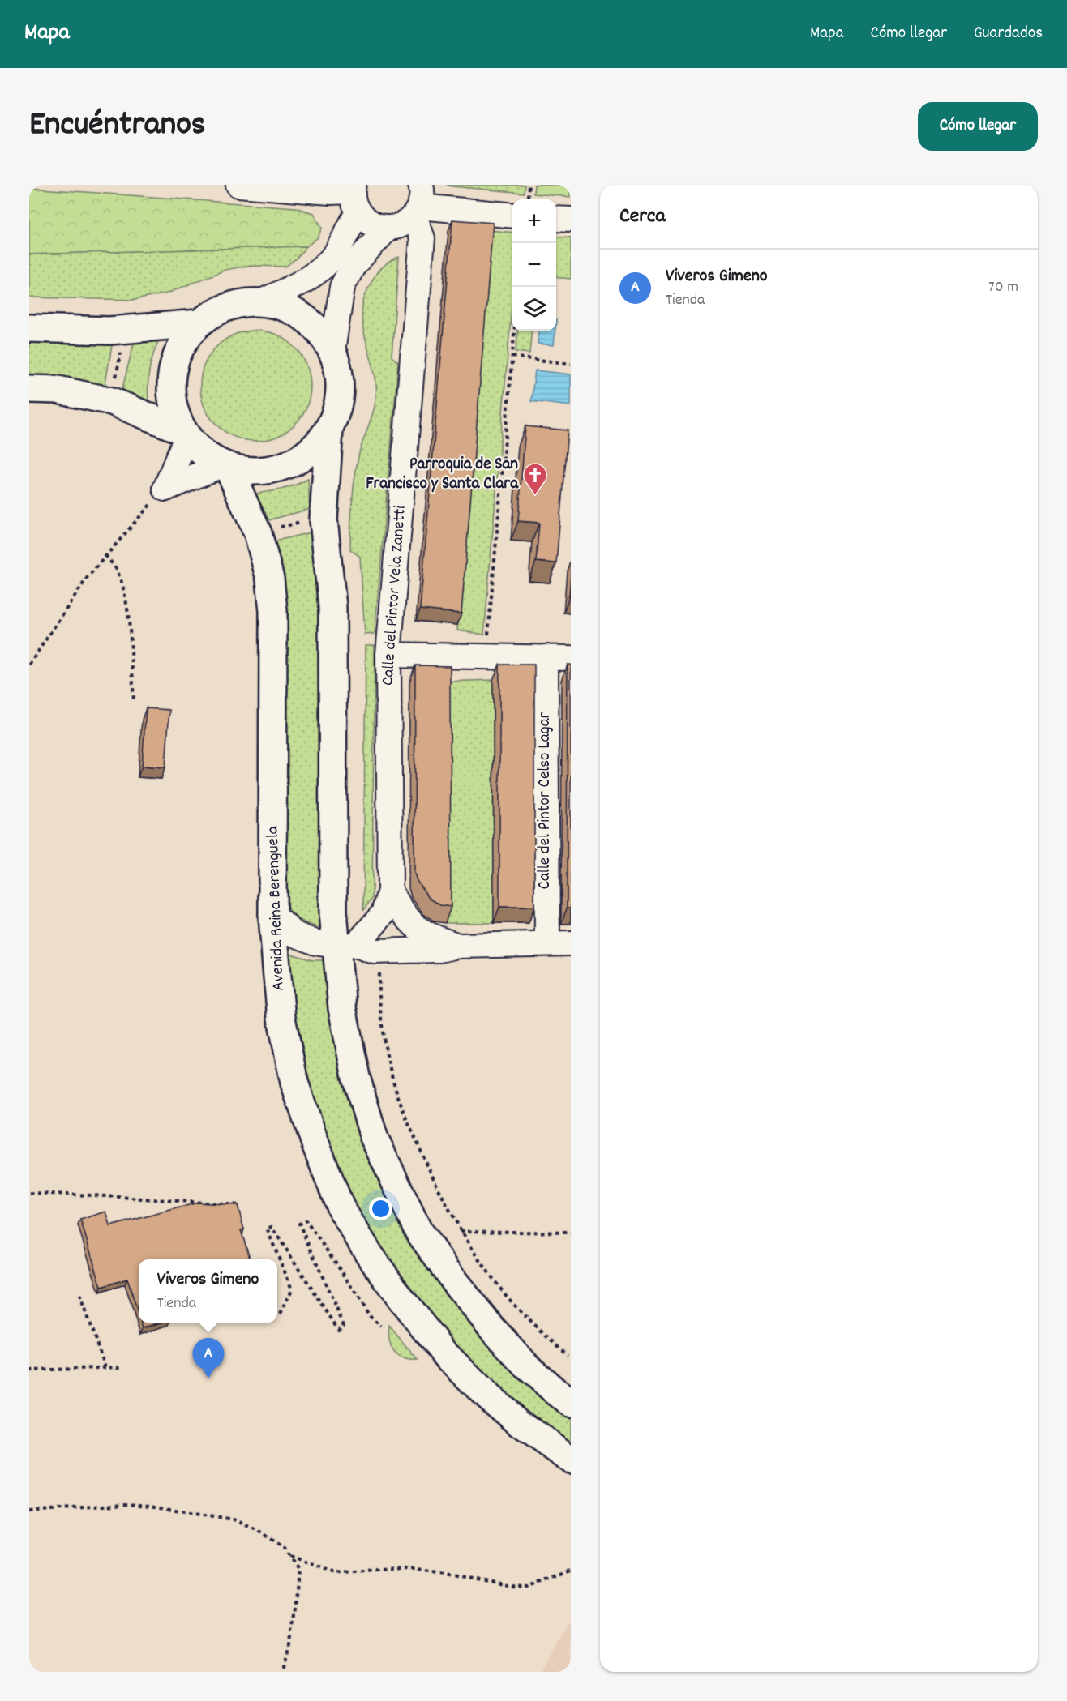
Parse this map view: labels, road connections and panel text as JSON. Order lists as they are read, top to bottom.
{
  "streets": {
    "main road": ["Avenida Reina Berenguela"],
    "street": ["Calle del Pintor Vela Zanetti", "Calle del Pintor Celso Lagar"]
  },
  "places": {
    "church": ["Parroquia de San Francisco y Santa Clara"]
  },
  "page": {
    "header": "Mapa",
    "nav": ["Mapa", "Cómo llegar", "Guardados"],
    "title": "Encuéntranos",
    "buttons": "Cómo llegar",
    "heading": "Cerca",
    "map_buttons": ["+", "−"],
    "list": [
      {
        "mark": "A",
        "name": "Viveros Gimeno",
        "note": "Tienda",
        "value": "70 m"
      }
    ],
    "popup": ["Viveros Gimeno", "Tienda"],
    "pins": "A"
  }
}
